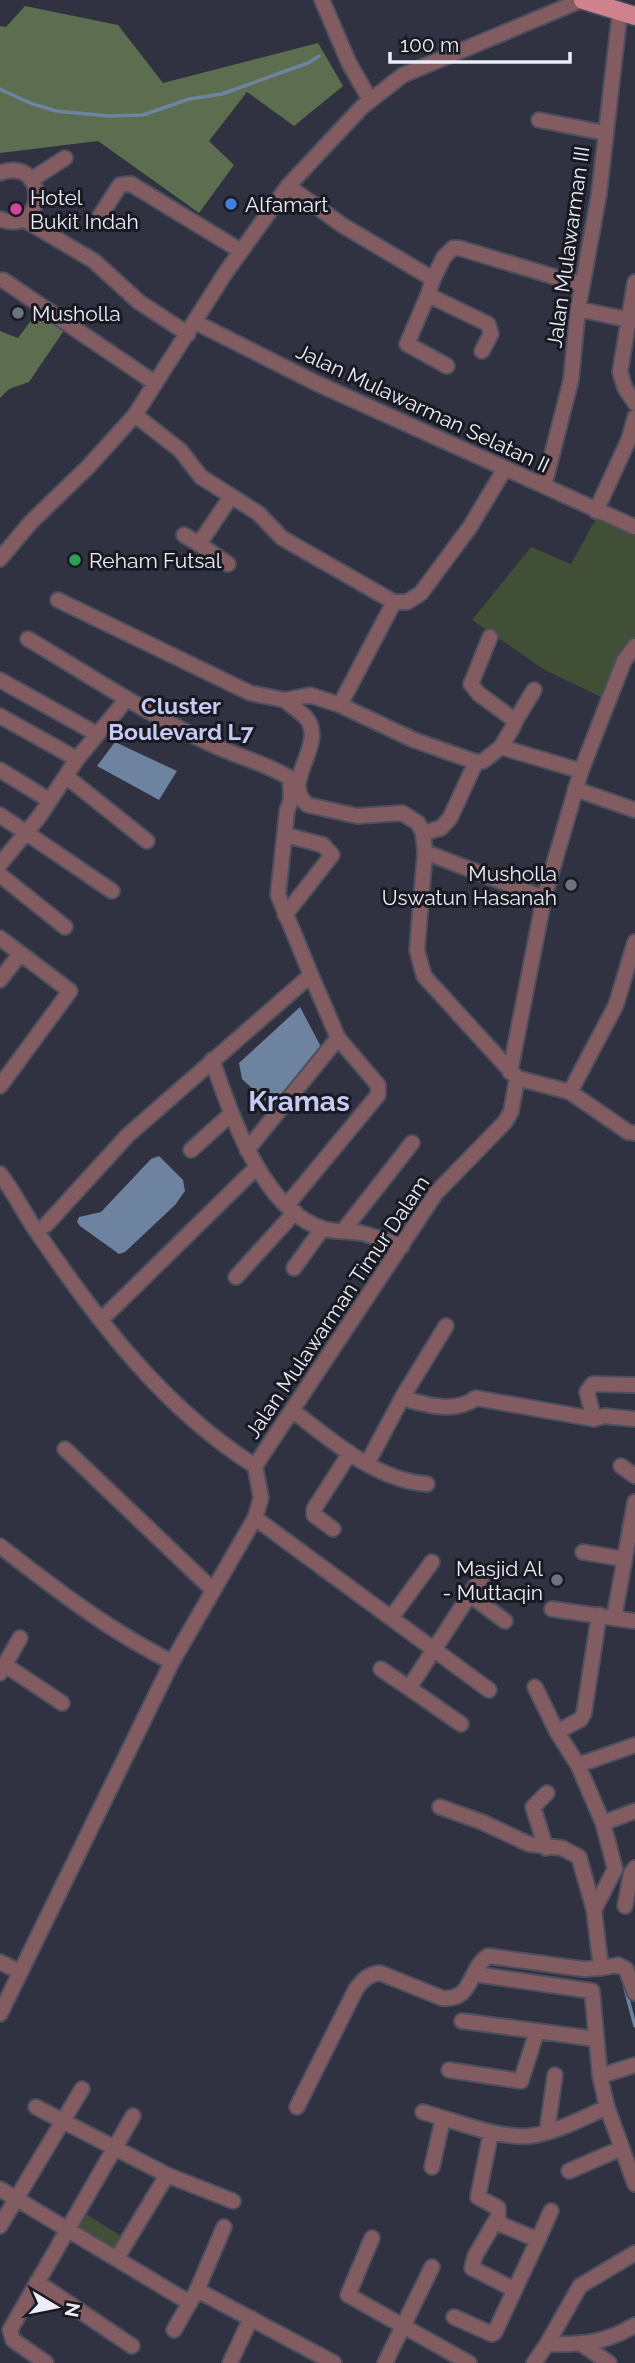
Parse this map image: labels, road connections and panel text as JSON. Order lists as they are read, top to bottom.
{
  "streets": {
    "street": ["Jalan Mulawarman III", "Jalan Mulawarman Selatan II", "Jalan Mulawarman Timur Dalam"]
  },
  "crossings": [
    ["Jalan Mulawarman III", "Jalan Mulawarman Selatan II"]
  ],
  "districts": ["Cluster Boulevard L7", "Kramas"],
  "places": [
    "Alfamart",
    "Hotel Bukit Indah",
    "Musholla",
    "Reham Futsal",
    "Musholla Uswatun Hasanah",
    "Masjid Al - Muttaqin"
  ],
  "scale_bar": "100 m",
  "north": "right"
}
